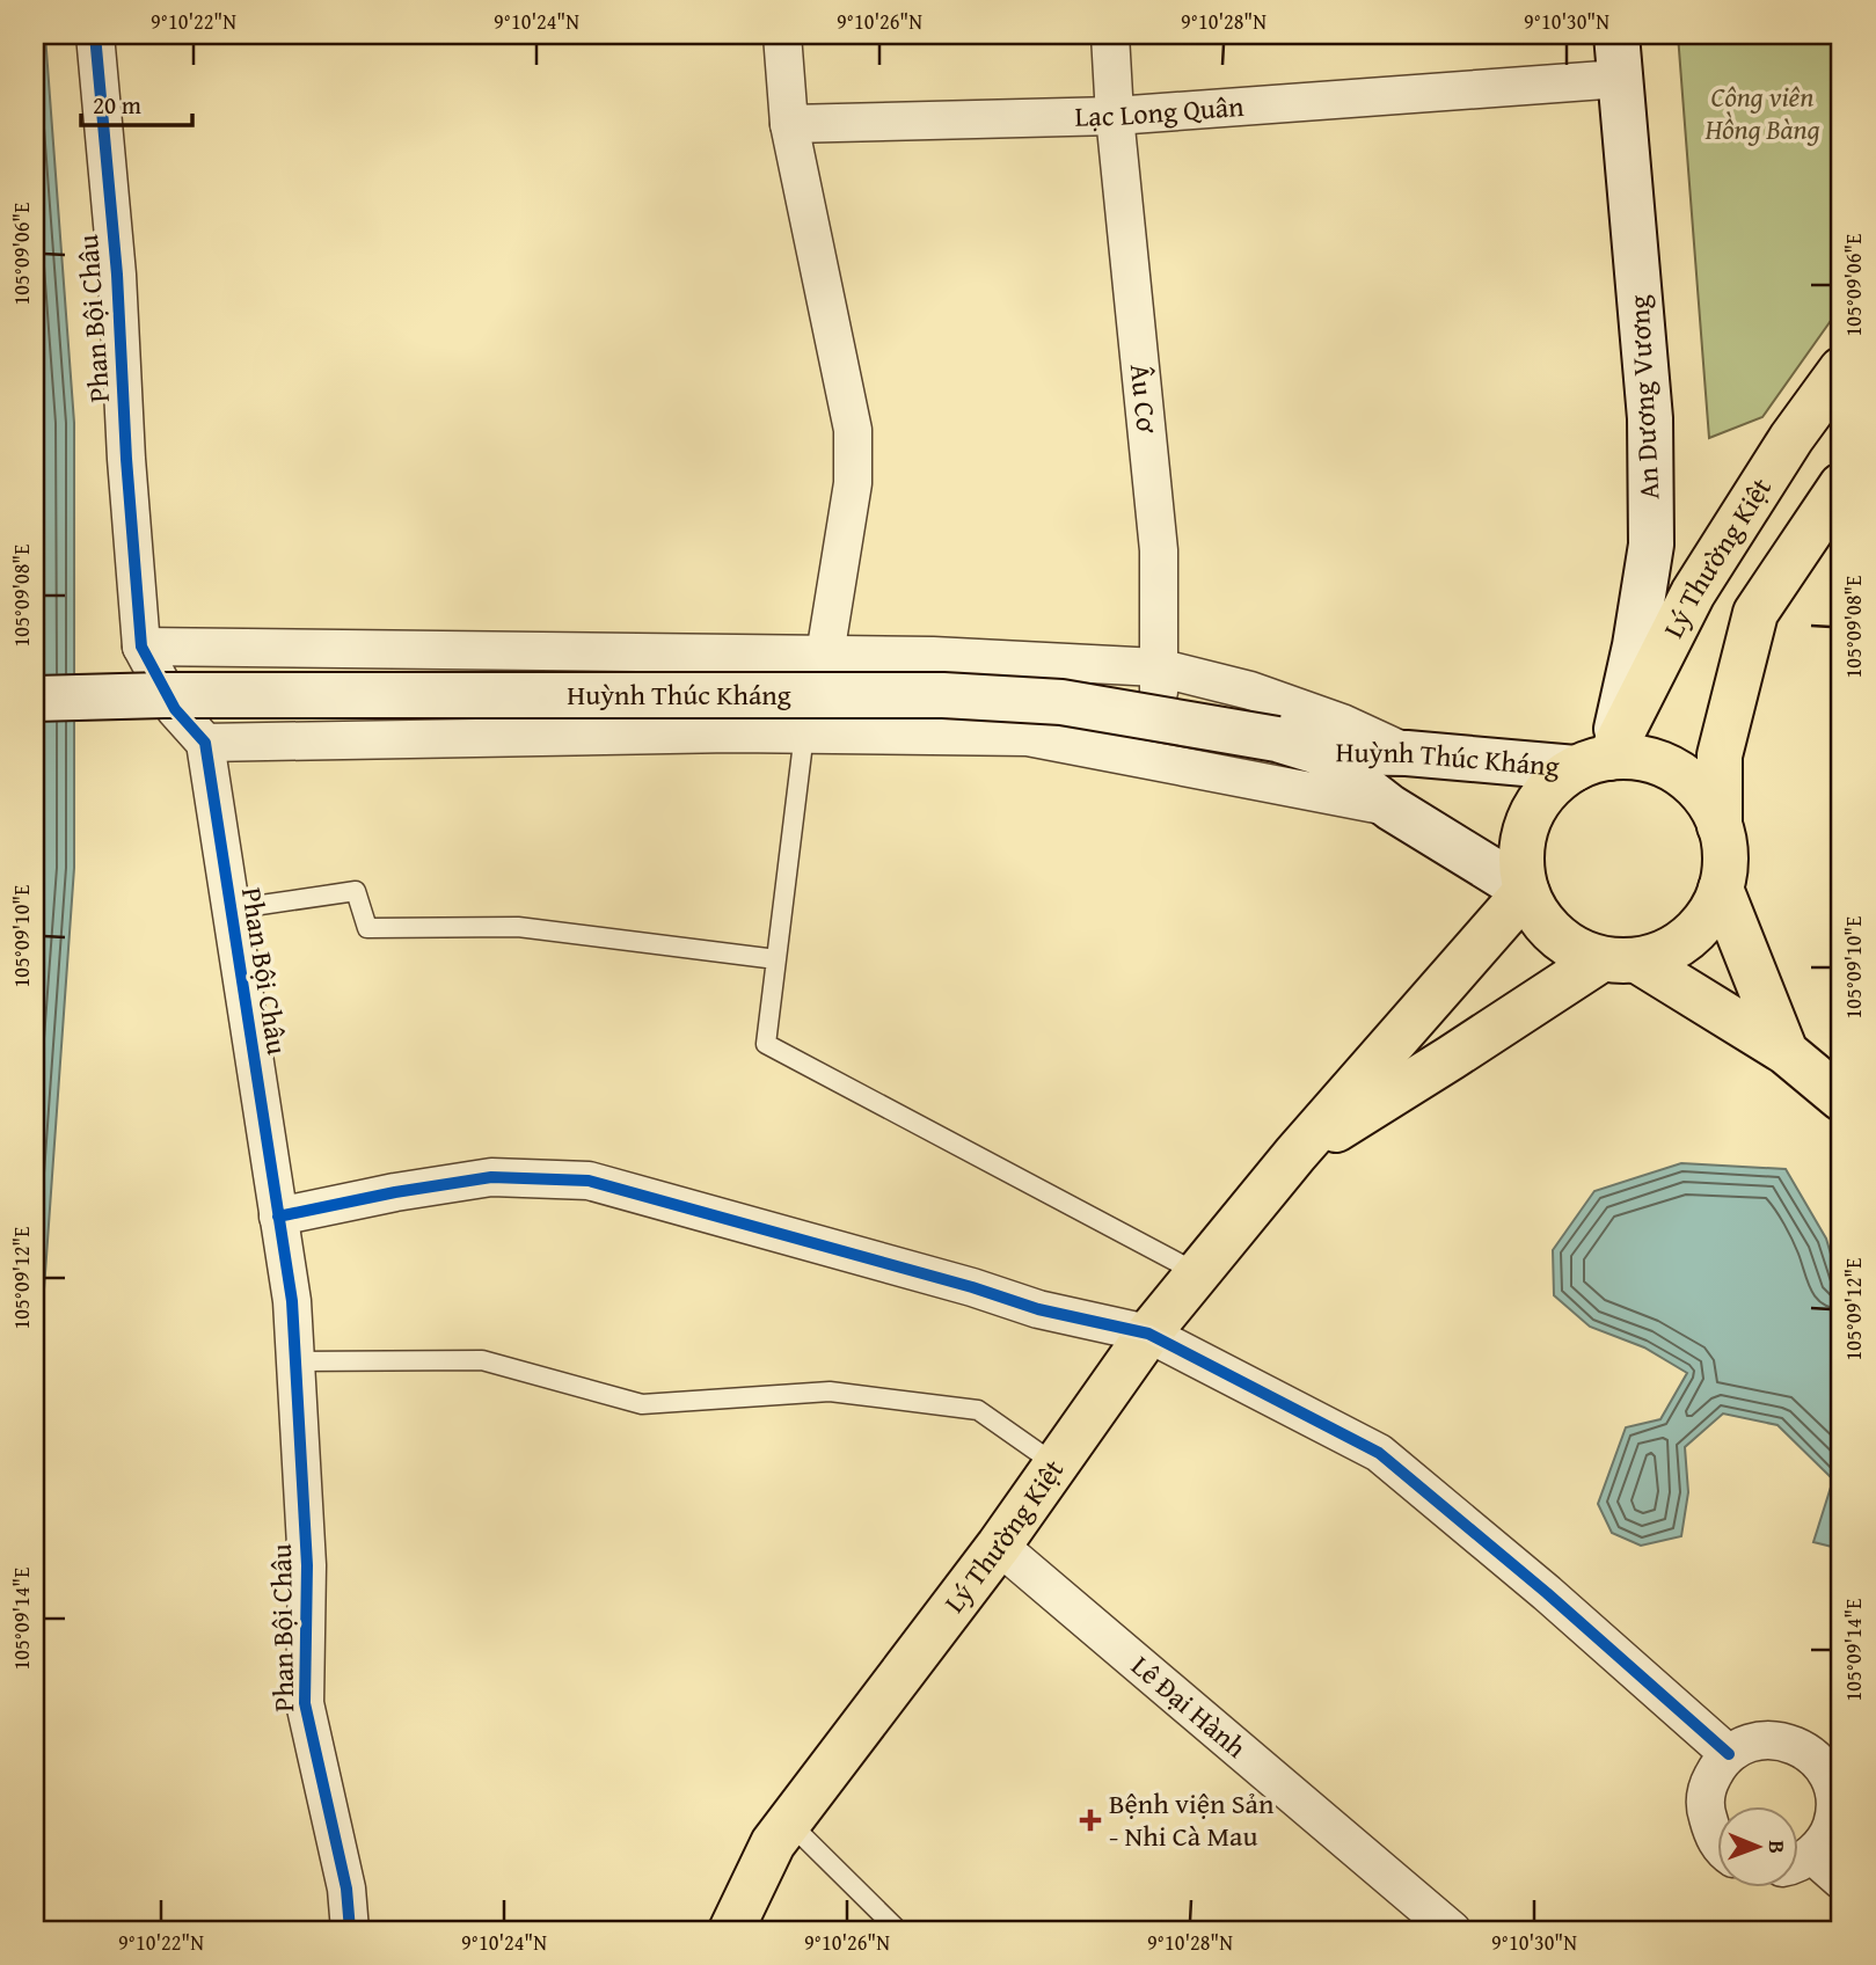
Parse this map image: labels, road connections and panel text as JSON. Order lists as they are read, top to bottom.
{
  "streets": {
    "main road": ["An Dương Vương", "Lý Thường Kiệt", "Huỳnh Thúc Kháng"],
    "street": [
      "Lạc Long Quân",
      "Phan Bội Châu",
      "Âu Cơ",
      "Lê Đại Hành"
    ]
  },
  "crossings": [
    ["Lạc Long Quân", "An Dương Vương"],
    ["Lạc Long Quân", "Âu Cơ"],
    ["An Dương Vương", "Lý Thường Kiệt"],
    ["An Dương Vương", "Huỳnh Thúc Kháng"],
    ["Lý Thường Kiệt", "Huỳnh Thúc Kháng"],
    ["Lý Thường Kiệt", "Lê Đại Hành"]
  ],
  "parks": ["Công viên Hồng Bàng"],
  "places": {
    "health": ["Bệnh viện Sản - Nhi Cà Mau"]
  },
  "scale_bar": "20 m",
  "north": "right",
  "coordinates": [
    "9°10'22\"N",
    "9°10'24\"N",
    "9°10'26\"N",
    "9°10'28\"N",
    "9°10'30\"N",
    "105°09'06\"E",
    "105°09'08\"E",
    "105°09'10\"E",
    "105°09'12\"E",
    "105°09'14\"E"
  ]
}
